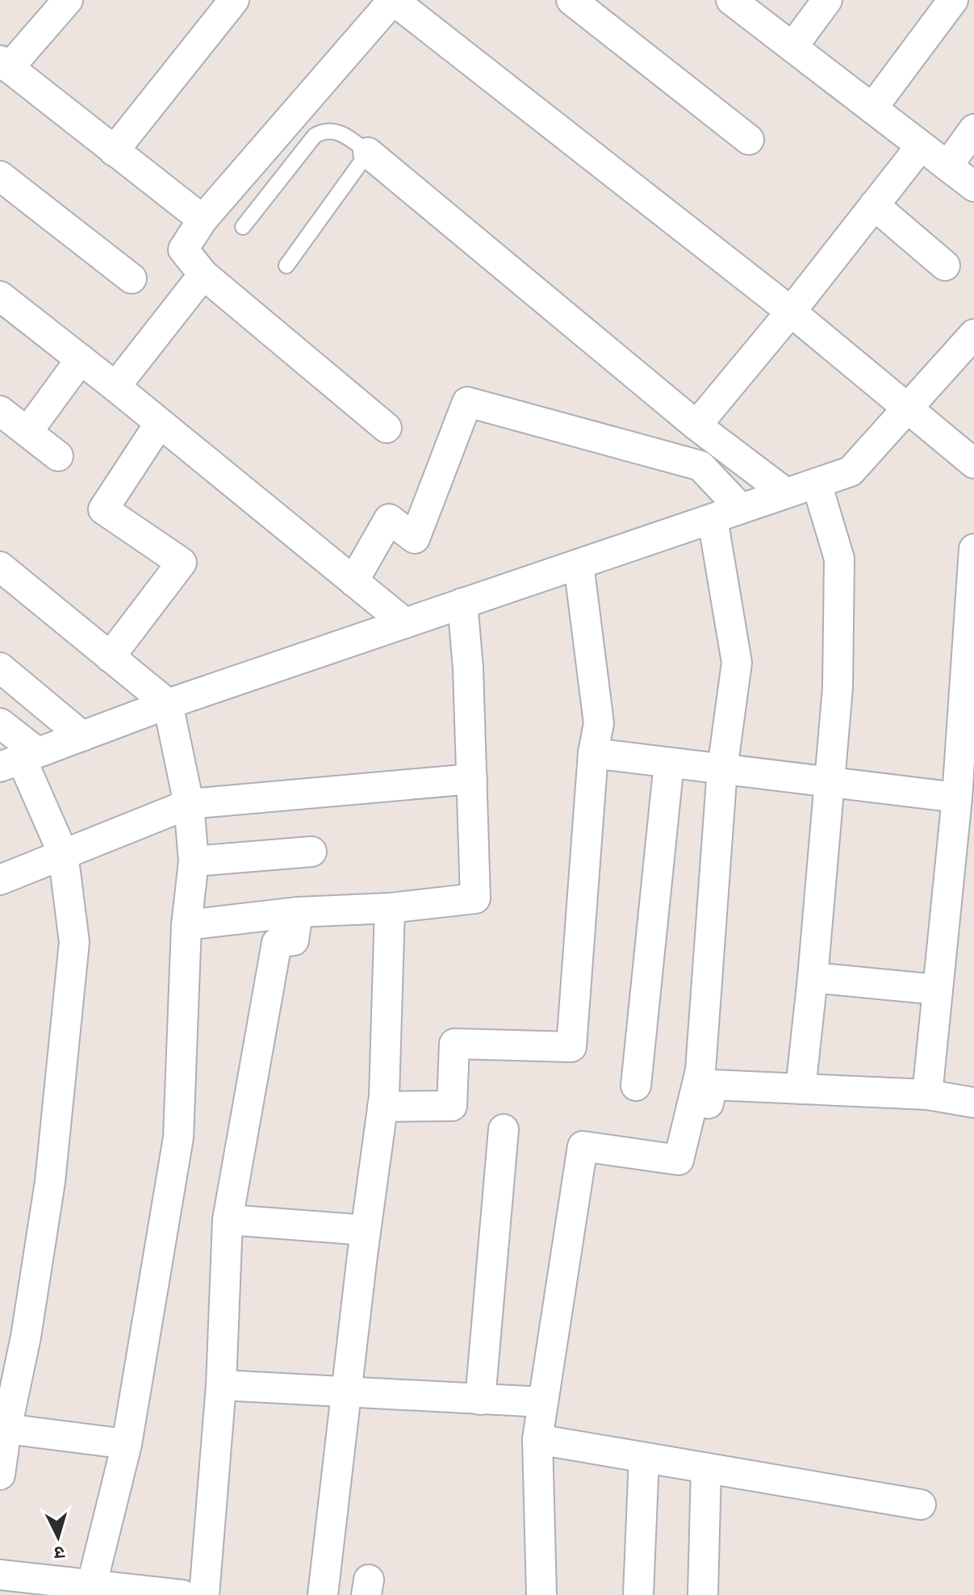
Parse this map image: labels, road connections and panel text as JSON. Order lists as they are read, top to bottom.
{
  "north": "bottom"
}
